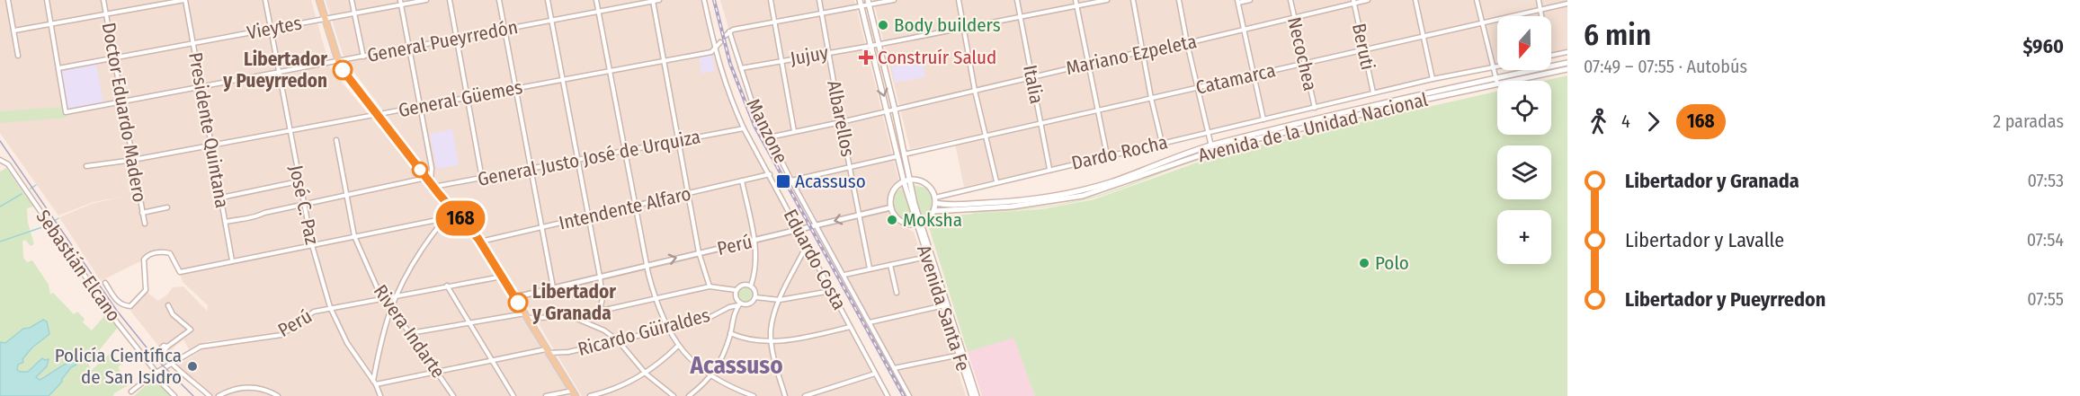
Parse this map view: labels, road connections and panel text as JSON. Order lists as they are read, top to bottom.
{
  "streets": {
    "main road": ["Avenida de la Unidad Nacional", "Avenida Santa Fe"],
    "street": [
      "Vieytes",
      "General Pueyrredón",
      "Beruti",
      "Necochea",
      "Mariano Ezpeleta",
      "Jujuy",
      "Catamarca",
      "Italia",
      "General Güemes",
      "Doctor Eduardo Madero",
      "Albarellos",
      "Presidente Quintana",
      "Manzone",
      "Dardo Rocha",
      "General Justo José de Urquiza",
      "José C. Paz",
      "Intendente Alfaro",
      "Perú",
      "Eduardo Costa",
      "Sebastián Elcano",
      "Rivera Indarte",
      "Ricardo Güiraldes"
    ]
  },
  "crossings": [
    ["Vieytes", "General Pueyrredón"],
    ["Vieytes", "Doctor Eduardo Madero"],
    ["Vieytes", "Presidente Quintana"],
    ["Vieytes", "José C. Paz"],
    ["General Pueyrredón", "Doctor Eduardo Madero"],
    ["General Pueyrredón", "Presidente Quintana"],
    ["General Pueyrredón", "José C. Paz"],
    ["Beruti", "Mariano Ezpeleta"],
    ["Beruti", "Catamarca"],
    ["Beruti", "Dardo Rocha"],
    ["Necochea", "Mariano Ezpeleta"],
    ["Necochea", "Catamarca"],
    ["Necochea", "Dardo Rocha"],
    ["Mariano Ezpeleta", "Italia"],
    ["Mariano Ezpeleta", "Avenida Santa Fe"],
    ["Jujuy", "Italia"],
    ["Jujuy", "Albarellos"],
    ["Jujuy", "Manzone"],
    ["Jujuy", "Avenida Santa Fe"],
    ["Catamarca", "Italia"],
    ["Catamarca", "Avenida Santa Fe"],
    ["Italia", "Dardo Rocha"],
    ["General Güemes", "Doctor Eduardo Madero"],
    ["General Güemes", "Presidente Quintana"],
    ["General Güemes", "José C. Paz"],
    ["General Güemes", "Eduardo Costa"],
    ["Albarellos", "Perú"],
    ["Avenida de la Unidad Nacional", "Dardo Rocha"],
    ["Manzone", "Perú"],
    ["General Justo José de Urquiza", "Eduardo Costa"],
    ["José C. Paz", "Perú"],
    ["José C. Paz", "Ricardo Güiraldes"],
    ["Intendente Alfaro", "Eduardo Costa"],
    ["Perú", "Eduardo Costa"],
    ["Perú", "Sebastián Elcano"],
    ["Perú", "Rivera Indarte"],
    ["Rivera Indarte", "Ricardo Güiraldes"]
  ],
  "districts": ["Acassuso"],
  "places": {
    "other": [
      "Body builders",
      "Libertador y Pueyrredon",
      "Moksha",
      "Polo",
      "Libertador y Granada",
      "Policía Científica de San Isidro"
    ],
    "health": ["Construír Salud"],
    "transit": ["Acassuso"]
  },
  "lines": ["bus line 168"],
  "north": "bottom",
  "page": {
    "on_map": "168",
    "heading": ["6 min", "07:49 – 07:55 · Autobús", "$960"],
    "map_buttons": "+",
    "legs": ["4", "168", "2 paradas"],
    "list": [
      {
        "name": "Libertador y Granada",
        "value": "07:53"
      },
      {
        "name": "Libertador y Lavalle",
        "value": "07:54"
      },
      {
        "name": "Libertador y Pueyrredon",
        "value": "07:55"
      }
    ]
  }
}
